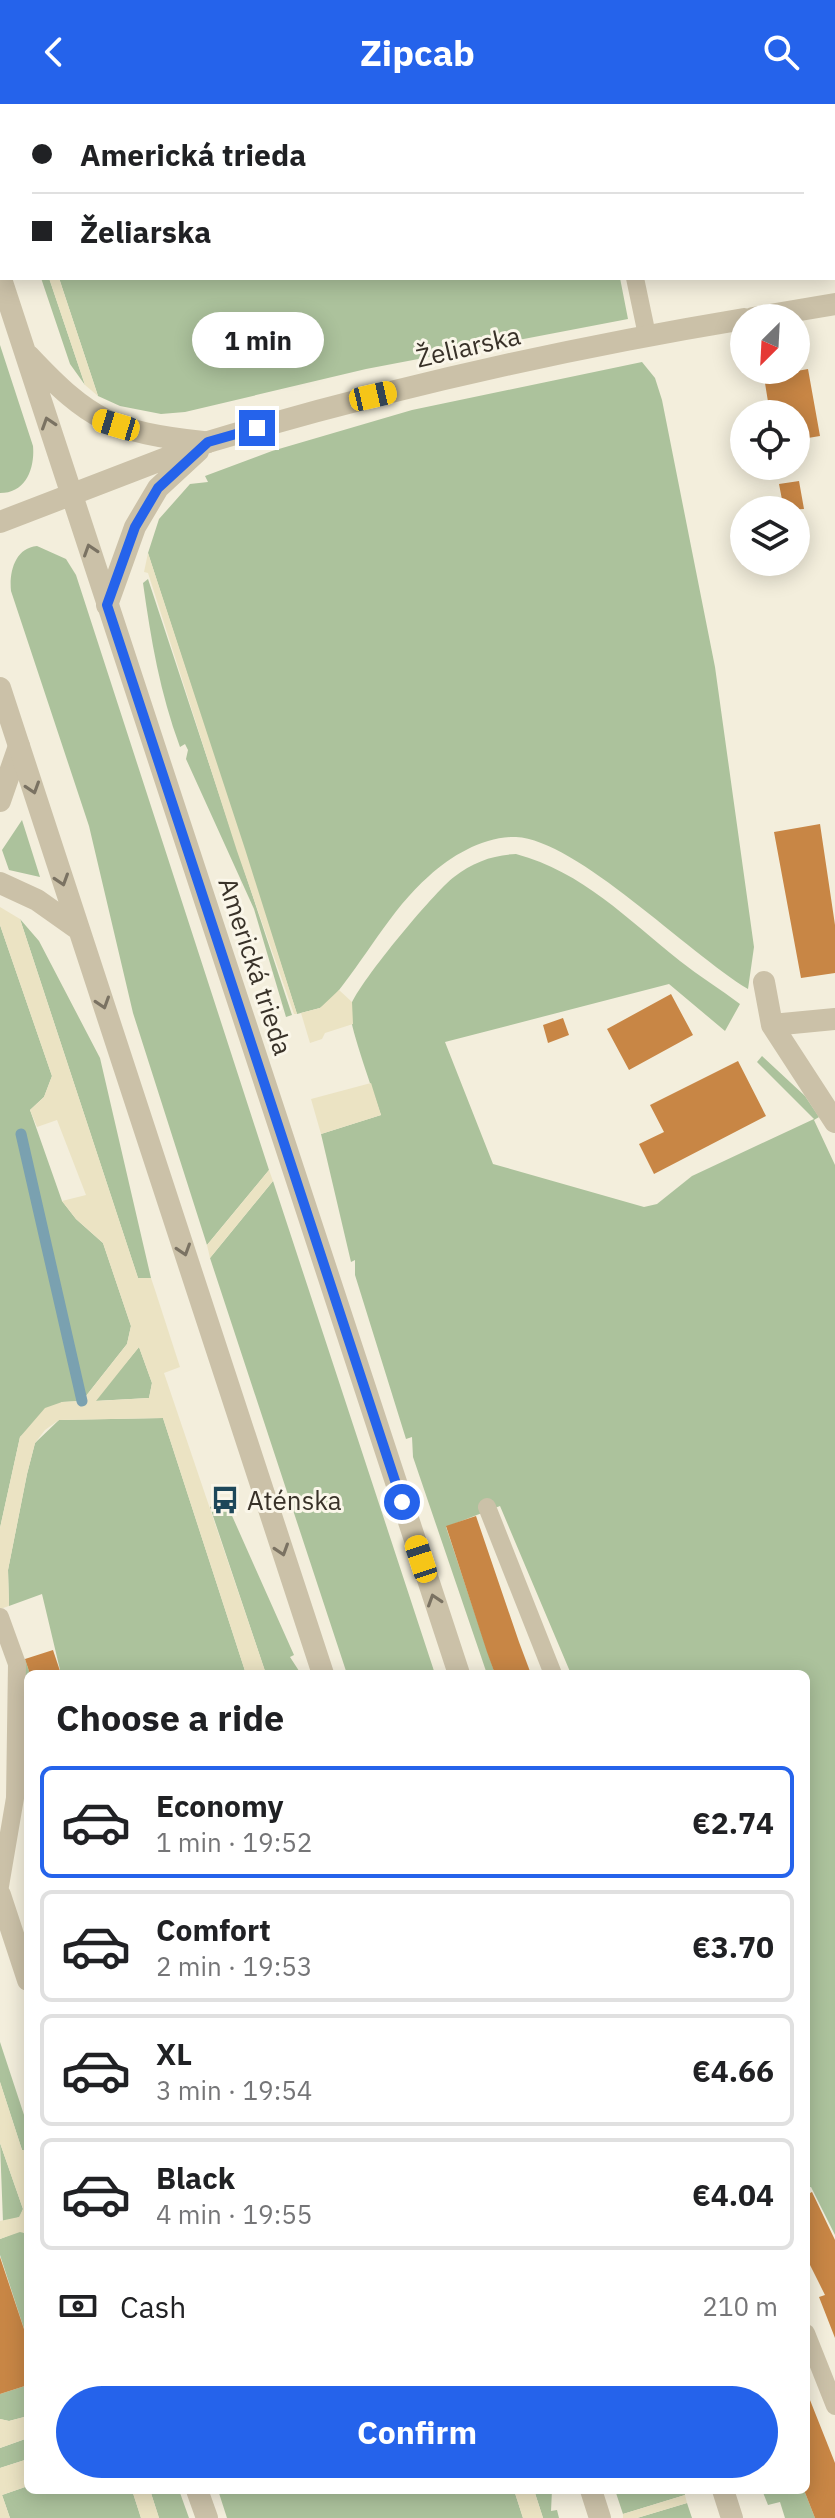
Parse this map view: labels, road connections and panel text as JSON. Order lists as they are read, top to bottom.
{
  "streets": {
    "street": ["Želiarska", "Americká trieda"]
  },
  "crossings": [
    ["Želiarska", "Americká trieda"]
  ],
  "places": {
    "bus stop": ["Aténska"]
  },
  "north": "bottom left",
  "page": {
    "header": "Zipcab",
    "banner": ["Americká trieda", "Želiarska"],
    "bubble": "1 min",
    "heading": "Choose a ride",
    "list": [
      {
        "name": "Economy",
        "note": "1 min · 19:52",
        "value": "€2.74"
      },
      {
        "name": "Comfort",
        "note": "2 min · 19:53",
        "value": "€3.70"
      },
      {
        "name": "XL",
        "note": "3 min · 19:54",
        "value": "€4.66"
      },
      {
        "name": "Black",
        "note": "4 min · 19:55",
        "value": "€4.04"
      }
    ],
    "pay": ["Cash", "210 m"],
    "buttons": "Confirm"
  }
}
